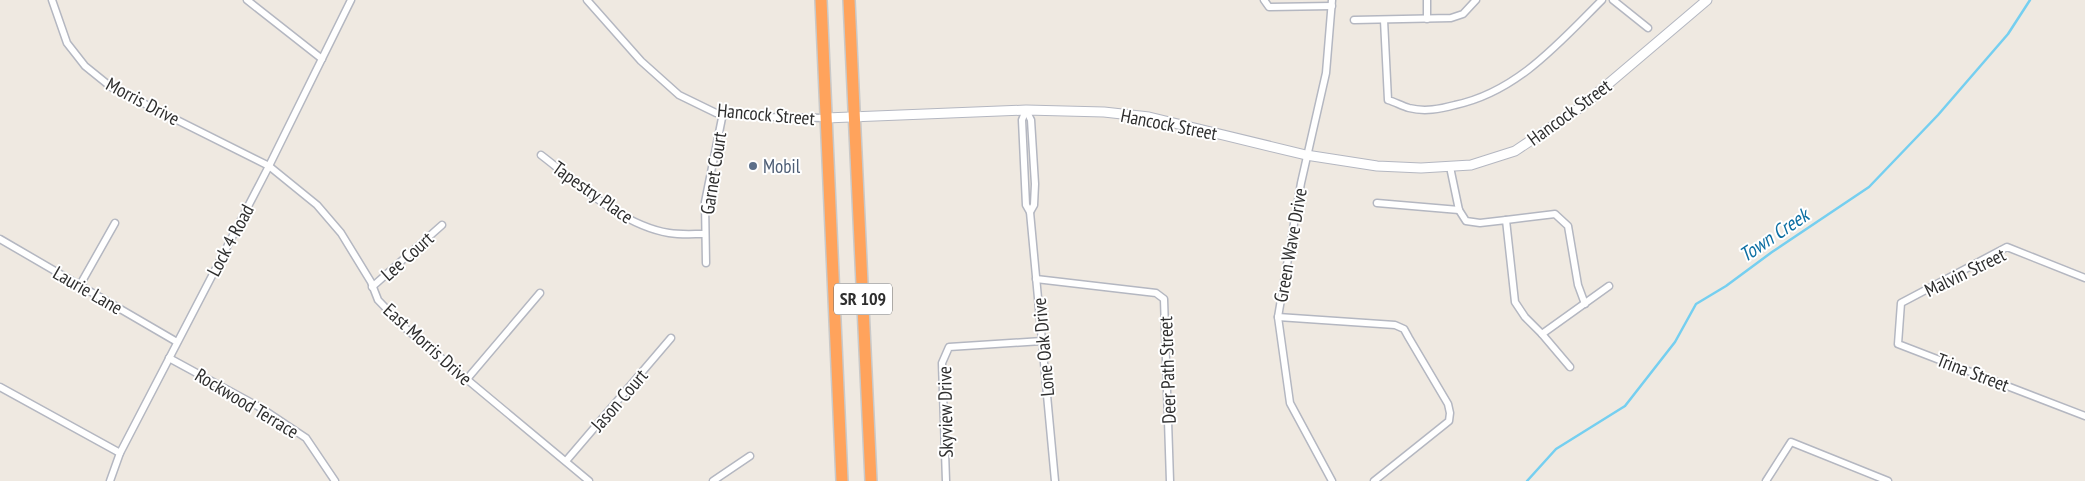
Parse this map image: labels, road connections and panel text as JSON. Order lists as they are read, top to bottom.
{
  "streets": {
    "highway": ["SR 109"],
    "street": [
      "Morris Drive",
      "Hancock Street",
      "Garnet Court",
      "Tapestry Place",
      "Lock 4 Road",
      "Green Wave Drive",
      "Lee Court",
      "Malvin Street",
      "Laurie Lane",
      "East Morris Drive",
      "Lone Oak Drive",
      "Deer Path Street",
      "Trina Street",
      "Jason Court",
      "Rockwood Terrace",
      "Skyview Drive"
    ]
  },
  "crossings": [
    ["Morris Drive", "Lock 4 Road"],
    ["Morris Drive", "East Morris Drive"],
    ["Hancock Street", "Garnet Court"],
    ["Hancock Street", "Green Wave Drive"],
    ["Hancock Street", "SR 109"],
    ["Hancock Street", "Lone Oak Drive"],
    ["Garnet Court", "Tapestry Place"],
    ["Lock 4 Road", "Laurie Lane"],
    ["Lock 4 Road", "East Morris Drive"],
    ["Lock 4 Road", "Rockwood Terrace"],
    ["Lee Court", "East Morris Drive"],
    ["Malvin Street", "Trina Street"],
    ["East Morris Drive", "Jason Court"],
    ["Lone Oak Drive", "Deer Path Street"],
    ["Lone Oak Drive", "Skyview Drive"]
  ],
  "water": ["Town Creek"],
  "places": ["Mobil"]
}
